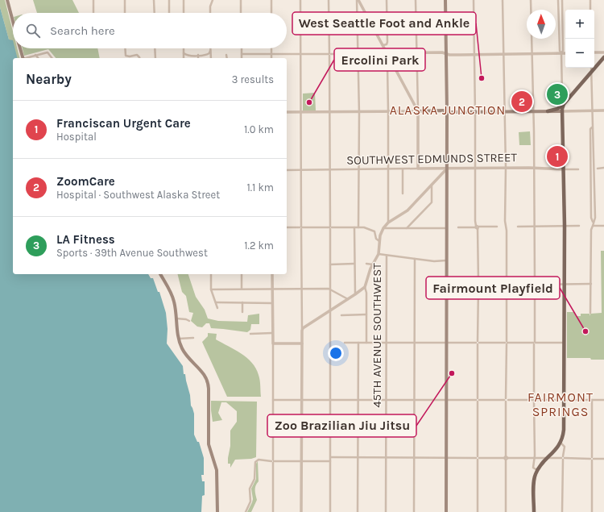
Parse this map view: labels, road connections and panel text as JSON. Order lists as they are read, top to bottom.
{
  "streets": {
    "street": ["SOUTHWEST EDMUNDS STREET", "45TH AVENUE SOUTHWEST"]
  },
  "districts": ["ALASKA JUNCTION", "FAIRMONT SPRINGS"],
  "places": [
    "West Seattle Foot and Ankle",
    "Ercolini Park",
    "Fairmount Playfield",
    "Zoo Brazilian Jiu Jitsu"
  ],
  "north": "top",
  "page": {
    "map_buttons": ["+", "−"],
    "search": "Search here",
    "heading": ["Nearby", "3 results"],
    "pins": ["3", "2", "1"],
    "list": [
      {
        "mark": "1",
        "name": "Franciscan Urgent Care",
        "note": "Hospital",
        "value": "1.0 km"
      },
      {
        "mark": "2",
        "name": "ZoomCare",
        "note": "Hospital · Southwest Alaska Street",
        "value": "1.1 km"
      },
      {
        "mark": "3",
        "name": "LA Fitness",
        "note": "Sports · 39th Avenue Southwest",
        "value": "1.2 km"
      }
    ]
  }
}
